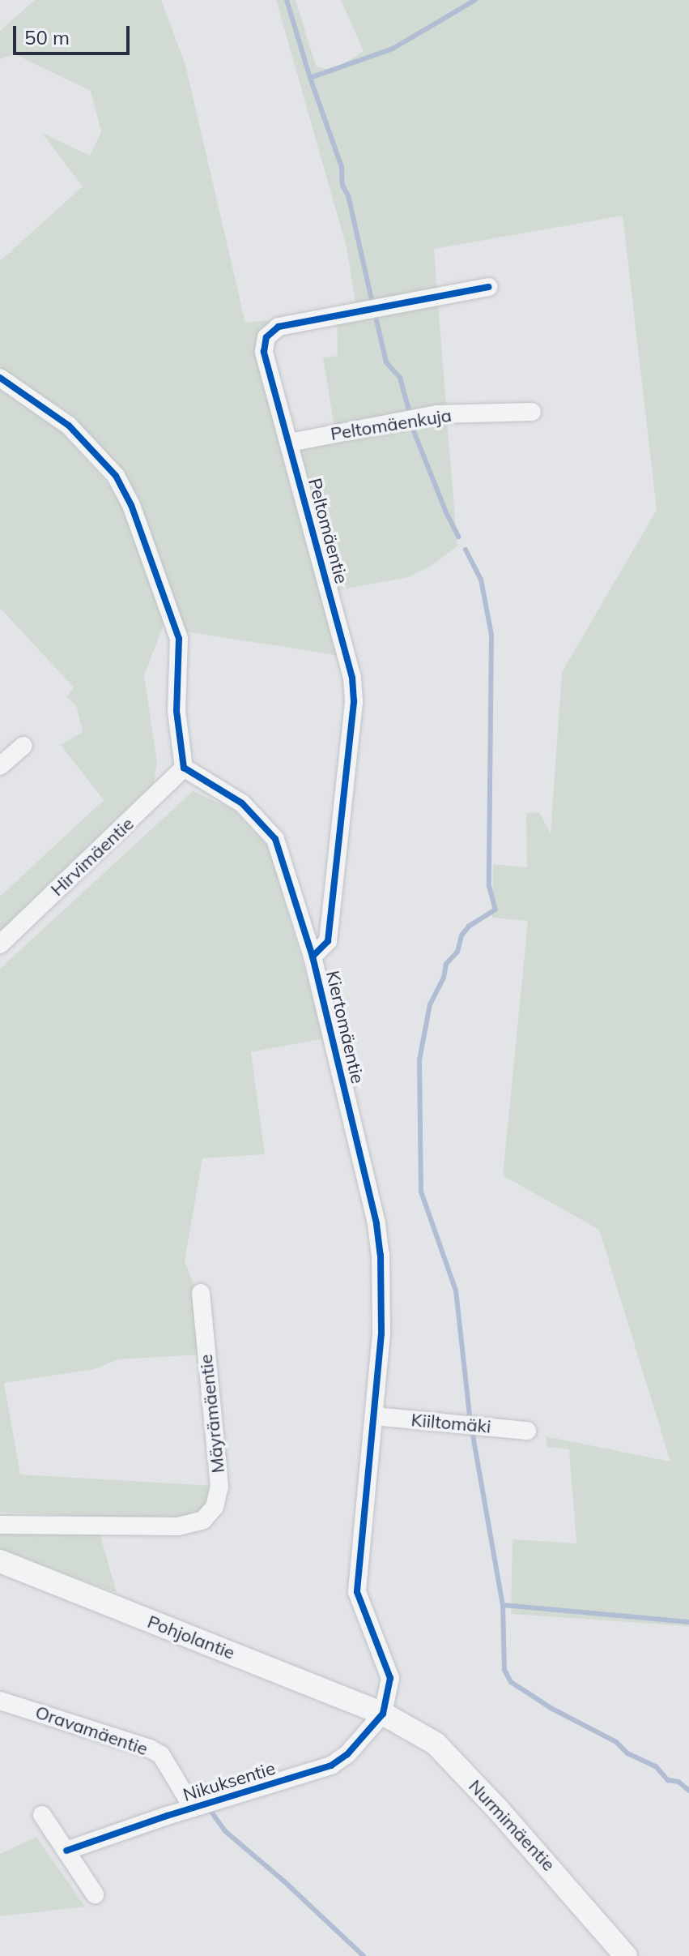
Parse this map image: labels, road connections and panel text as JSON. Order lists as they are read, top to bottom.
{
  "streets": {
    "street": [
      "Peltomäenkuja",
      "Peltomäentie",
      "Hirvimäentie",
      "Kiertomäentie",
      "Mäyrämäentie",
      "Kiiltomäki",
      "Pohjolantie",
      "Oravamäentie",
      "Nikuksentie",
      "Nurmimäentie"
    ]
  },
  "crossings": [
    ["Peltomäenkuja", "Peltomäentie"],
    ["Peltomäentie", "Kiertomäentie"],
    ["Hirvimäentie", "Kiertomäentie"],
    ["Kiertomäentie", "Kiiltomäki"],
    ["Kiertomäentie", "Pohjolantie"],
    ["Kiertomäentie", "Nikuksentie"],
    ["Kiertomäentie", "Nurmimäentie"],
    ["Pohjolantie", "Nikuksentie"],
    ["Pohjolantie", "Nurmimäentie"],
    ["Oravamäentie", "Nikuksentie"],
    ["Nikuksentie", "Nurmimäentie"]
  ],
  "scale_bar": "50 m"
}
